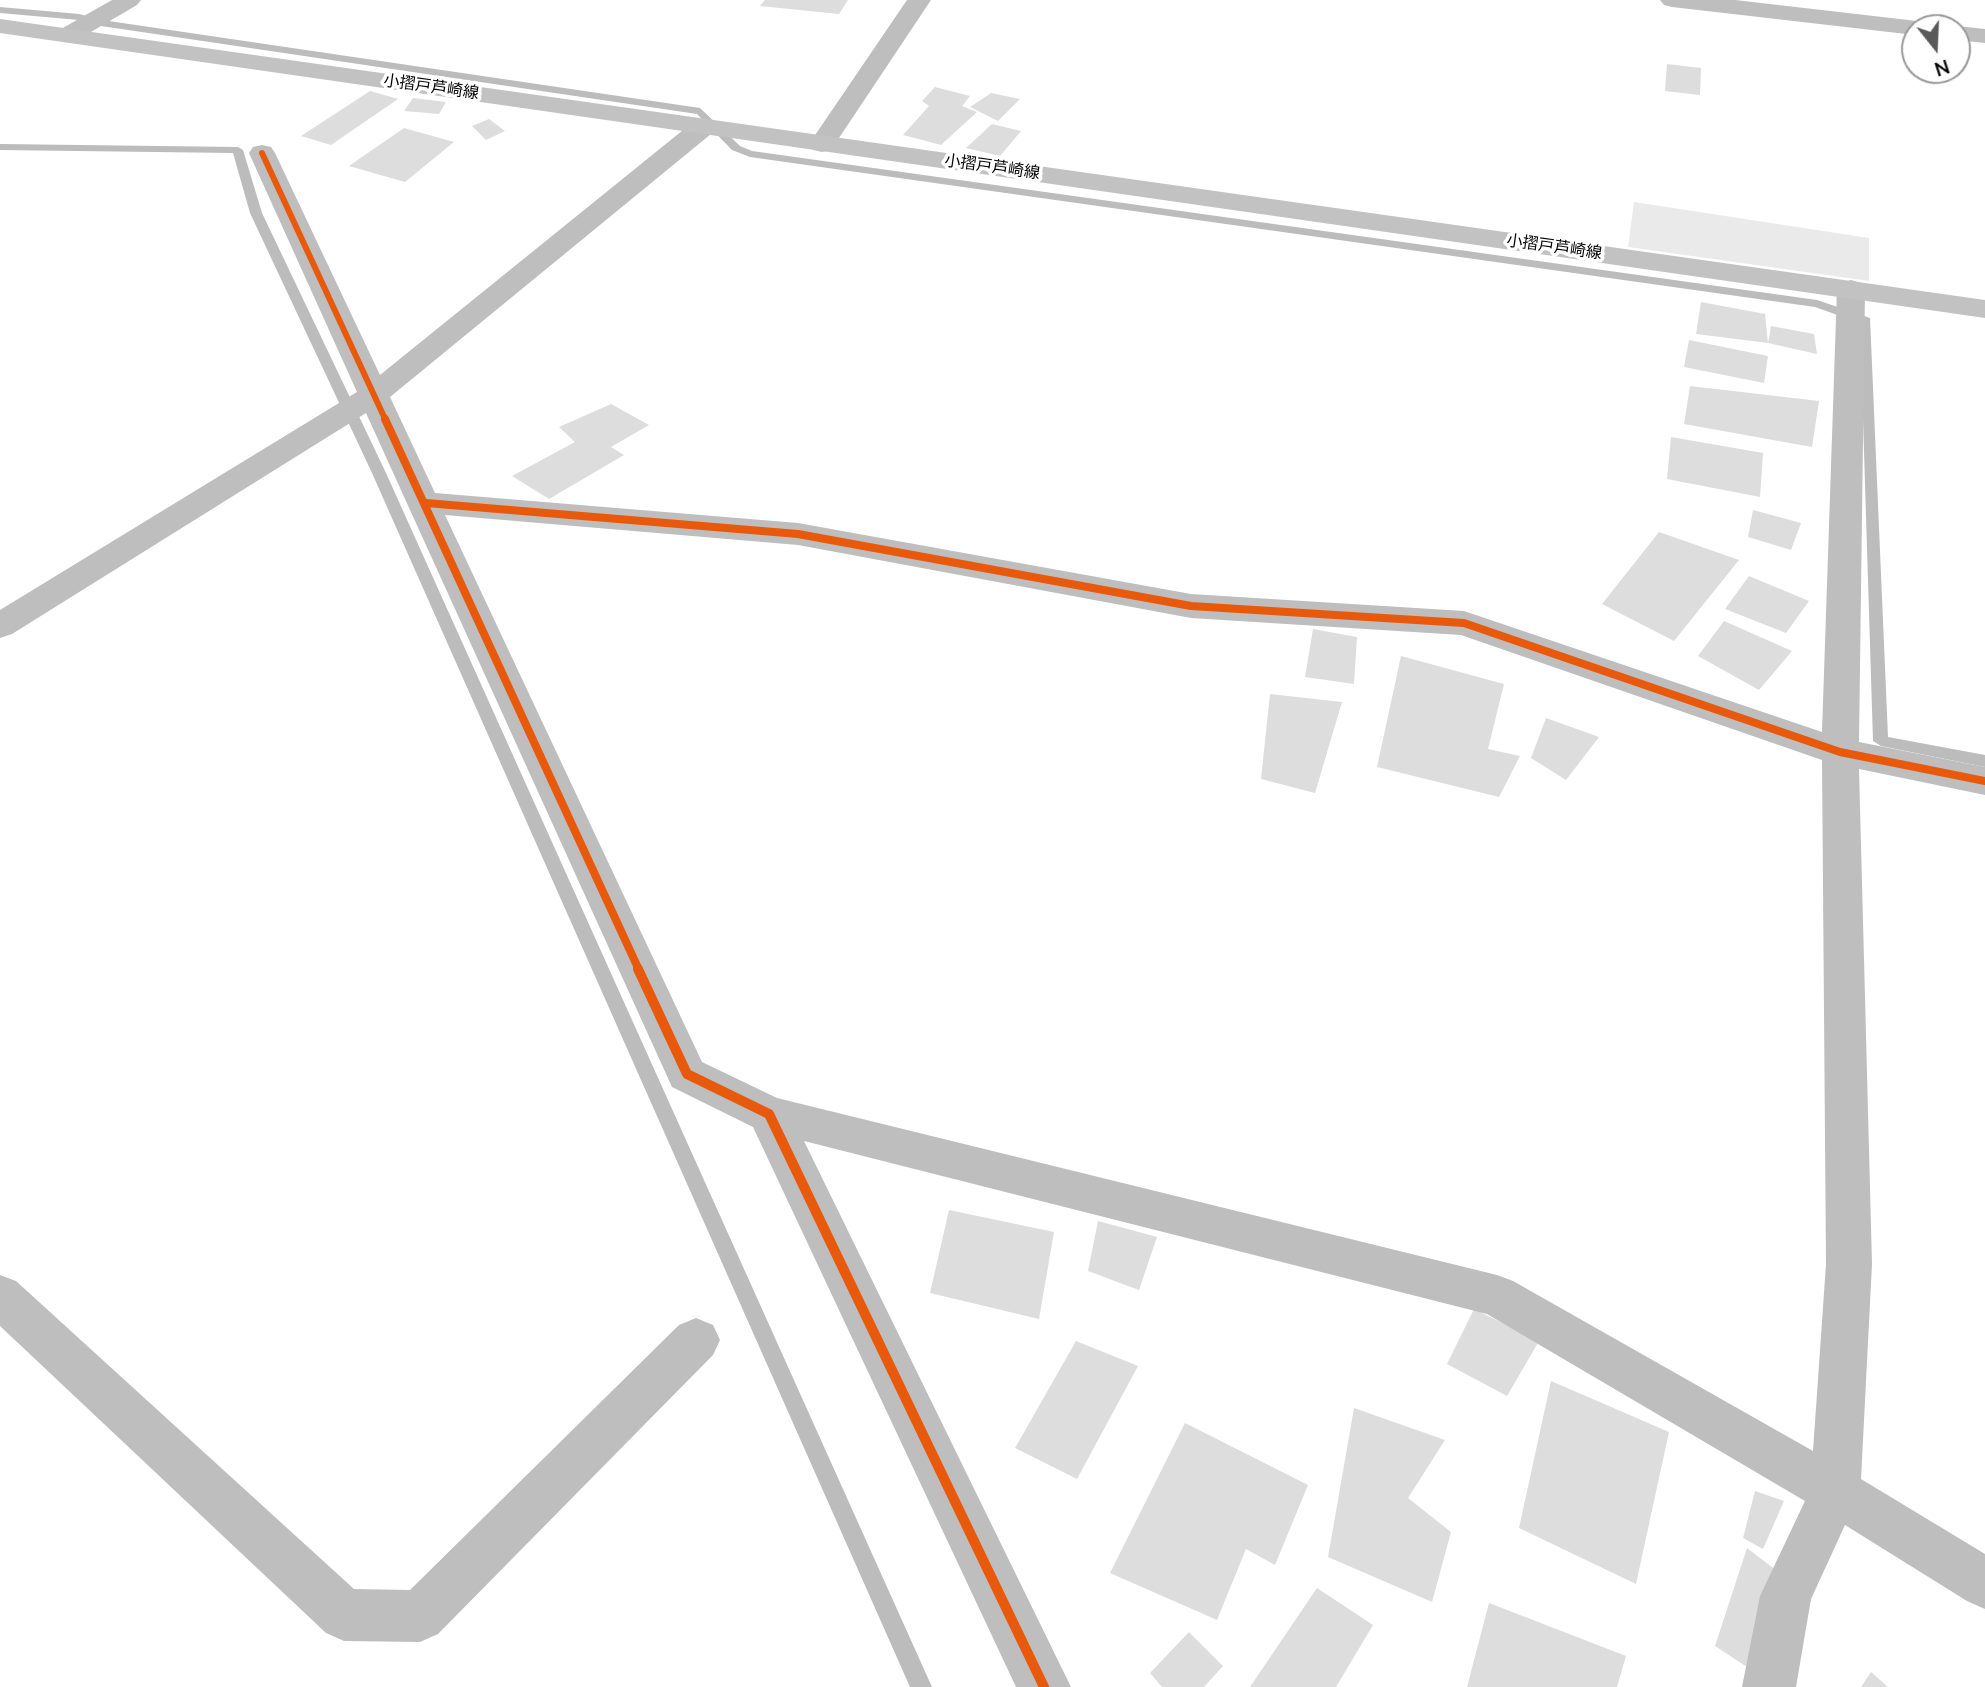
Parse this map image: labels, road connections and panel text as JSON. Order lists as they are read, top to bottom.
{
  "streets": {
    "main road": ["小摺戸芦崎線"]
  },
  "north": "bottom"
}
